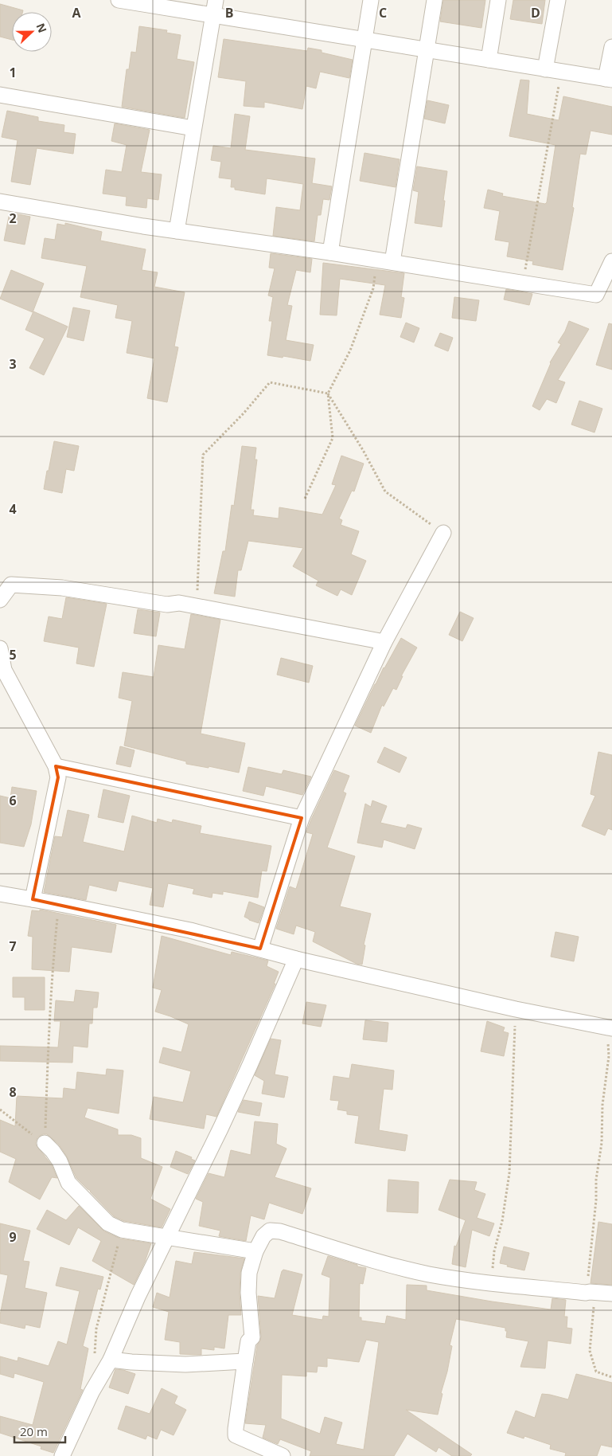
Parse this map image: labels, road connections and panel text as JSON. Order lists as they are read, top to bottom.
{
  "scale_bar": "20 m",
  "north": "right",
  "grid": {
    "columns": [
      "A",
      "B",
      "C",
      "D"
    ],
    "rows": [
      "1",
      "2",
      "3",
      "4",
      "5",
      "6",
      "7",
      "8",
      "9"
    ]
  }
}
